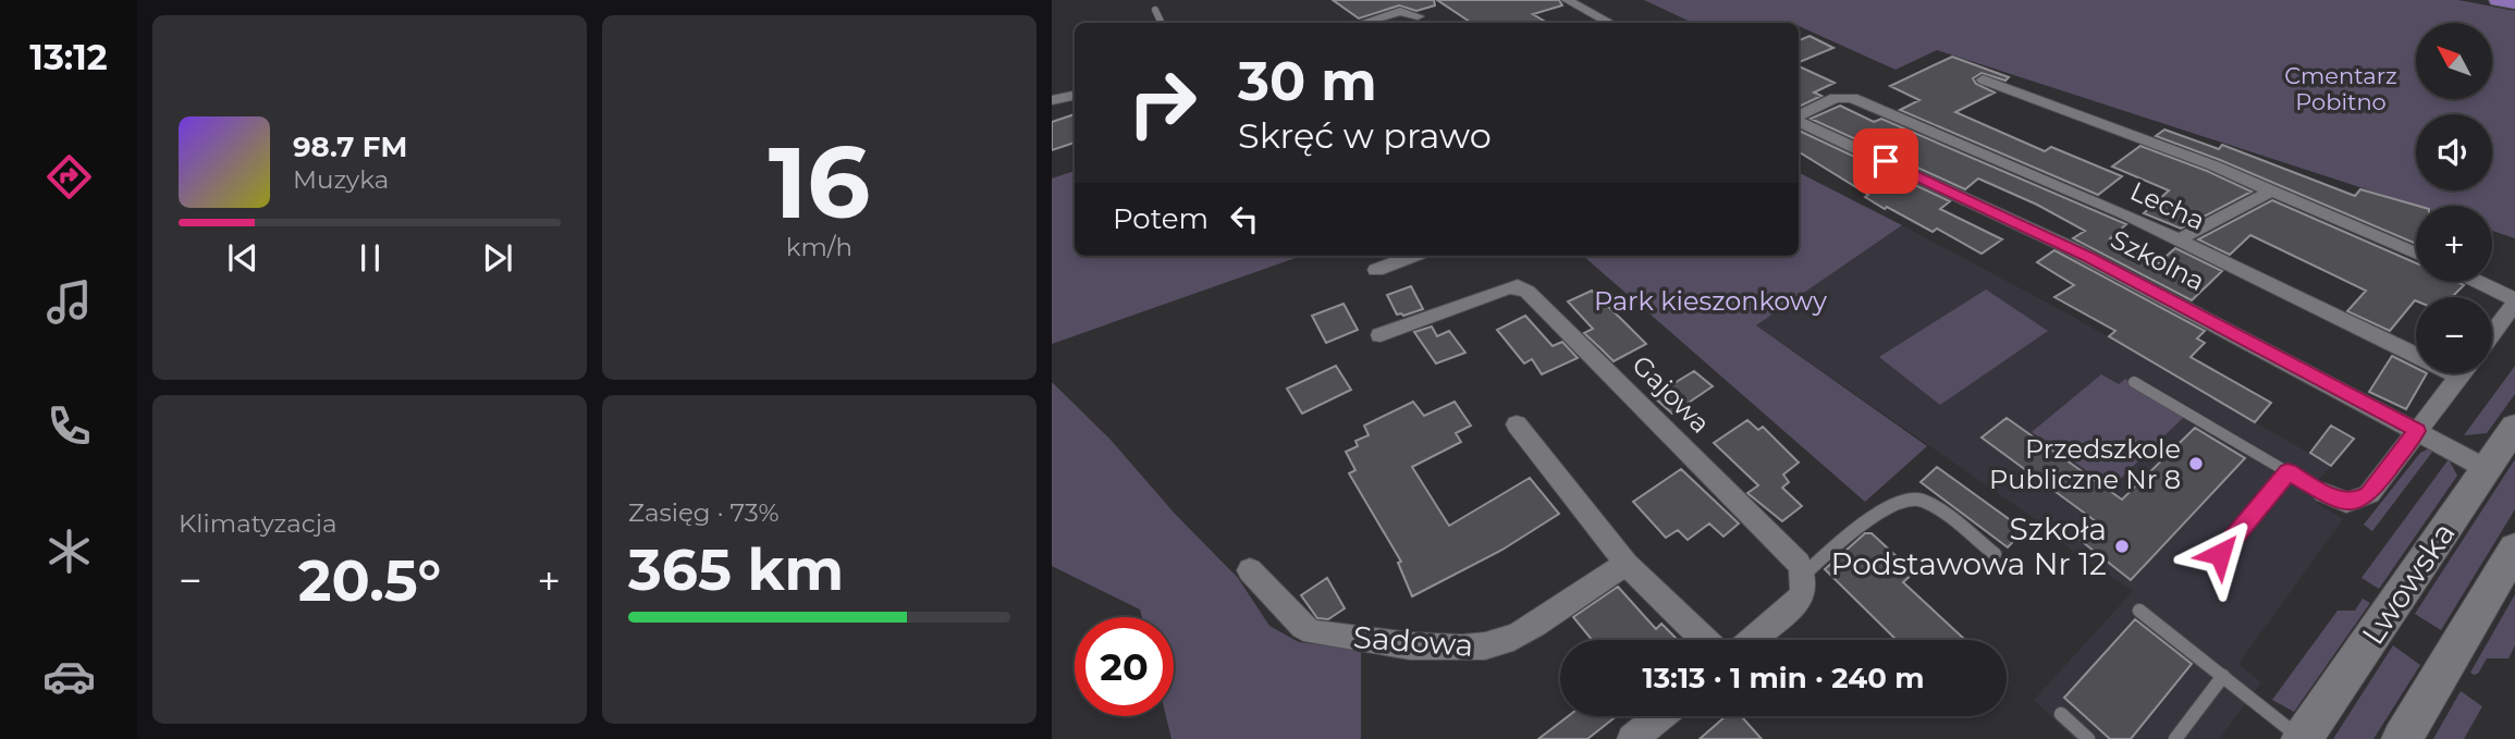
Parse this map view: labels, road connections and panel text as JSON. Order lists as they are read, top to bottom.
{
  "streets": {
    "main road": ["Lwowska"],
    "street": [
      "Lecha",
      "Szkolna",
      "Gajowa",
      "Sadowa"
    ]
  },
  "crossings": [
    ["Szkolna", "Lwowska"]
  ],
  "parks": ["Cmentarz Pobitno", "Park kieszonkowy"],
  "places": ["Przedszkole Publiczne Nr 8", "Szkoła Podstawowa Nr 12"],
  "north": "top left",
  "page": {
    "tabs": "13:12",
    "tile": [
      ["16", "km/h"],
      "Klimatyzacja",
      ["Zasięg · 73%", "365 km"]
    ],
    "map_buttons": ["+", "−"],
    "turn": ["30 m", "Skręć w prawo"],
    "song": ["98.7 FM", "Muzyka"],
    "then": "Potem",
    "heat": ["−", "20.5°", "+"],
    "limit": "20",
    "trip": "13:13 · 1 min · 240 m"
  }
}
